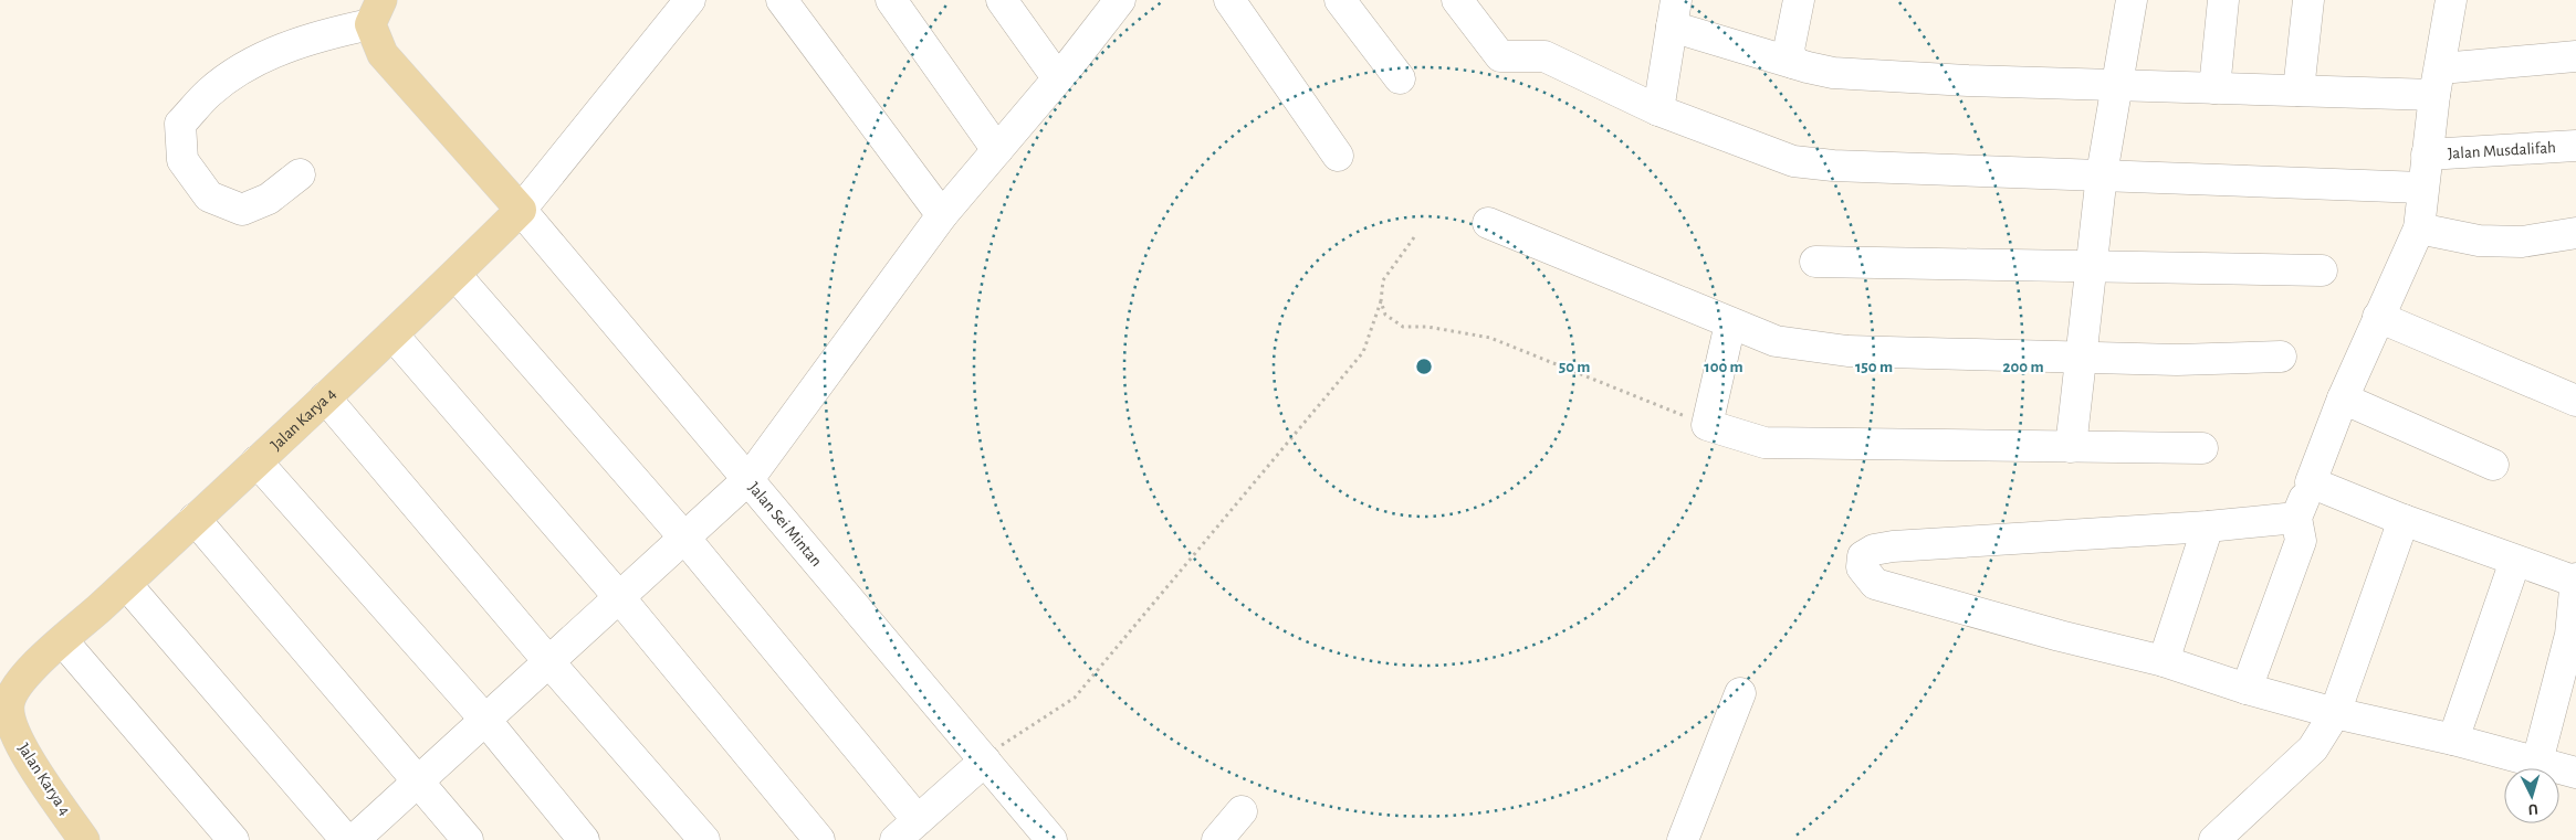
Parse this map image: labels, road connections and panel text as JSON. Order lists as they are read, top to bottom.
{
  "streets": {
    "main road": ["Jalan Karya 4"],
    "street": ["Jalan Musdalifah", "Jalan Sei Mintan"]
  },
  "crossings": [
    ["Jalan Karya 4", "Jalan Sei Mintan"]
  ],
  "north": "bottom",
  "rings": [
    "50 m",
    "100 m",
    "150 m",
    "200 m"
  ]
}
